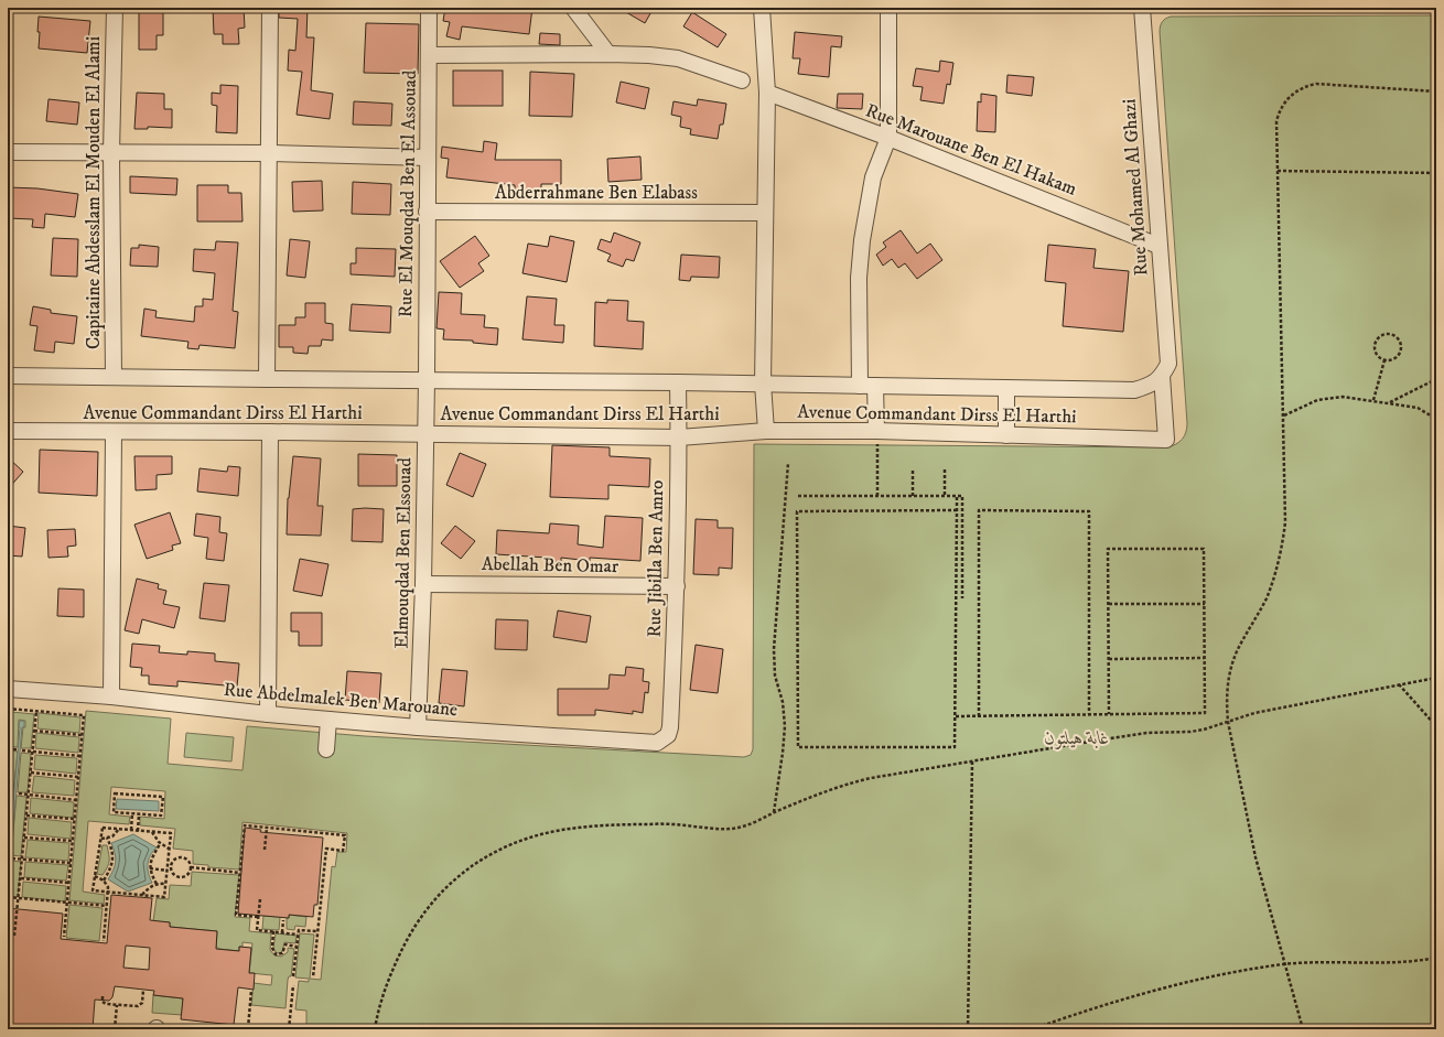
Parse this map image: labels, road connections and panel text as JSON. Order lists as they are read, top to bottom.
{
  "streets": {
    "street": [
      "Rue Marouane Ben El Hakam",
      "Rue Mohamed Al Ghazi",
      "Capitaine Abdesslam El Mouden El Alami",
      "Abderrahmane Ben Elabass",
      "Rue El Mouqdad Ben El Assouad",
      "Avenue Commandant Dirss El Harthi",
      "Elmouqdad Ben Elssouad",
      "Rue Jibilla Ben Amro",
      "Abellah Ben Omar",
      "Rue Abdelmalek Ben Marouane"
    ]
  },
  "crossings": [
    ["Rue Marouane Ben El Hakam", "Rue Mohamed Al Ghazi"],
    ["Rue Mohamed Al Ghazi", "Avenue Commandant Dirss El Harthi"],
    ["Abderrahmane Ben Elabass", "Rue El Mouqdad Ben El Assouad"],
    ["Rue El Mouqdad Ben El Assouad", "Elmouqdad Ben Elssouad"],
    ["Avenue Commandant Dirss El Harthi", "Elmouqdad Ben Elssouad"],
    ["Avenue Commandant Dirss El Harthi", "Rue Jibilla Ben Amro"],
    ["Elmouqdad Ben Elssouad", "Abellah Ben Omar"],
    ["Elmouqdad Ben Elssouad", "Rue Abdelmalek Ben Marouane"],
    ["Rue Jibilla Ben Amro", "Abellah Ben Omar"],
    ["Rue Jibilla Ben Amro", "Rue Abdelmalek Ben Marouane"]
  ],
  "parks": ["غابة هيلتون"]
}
